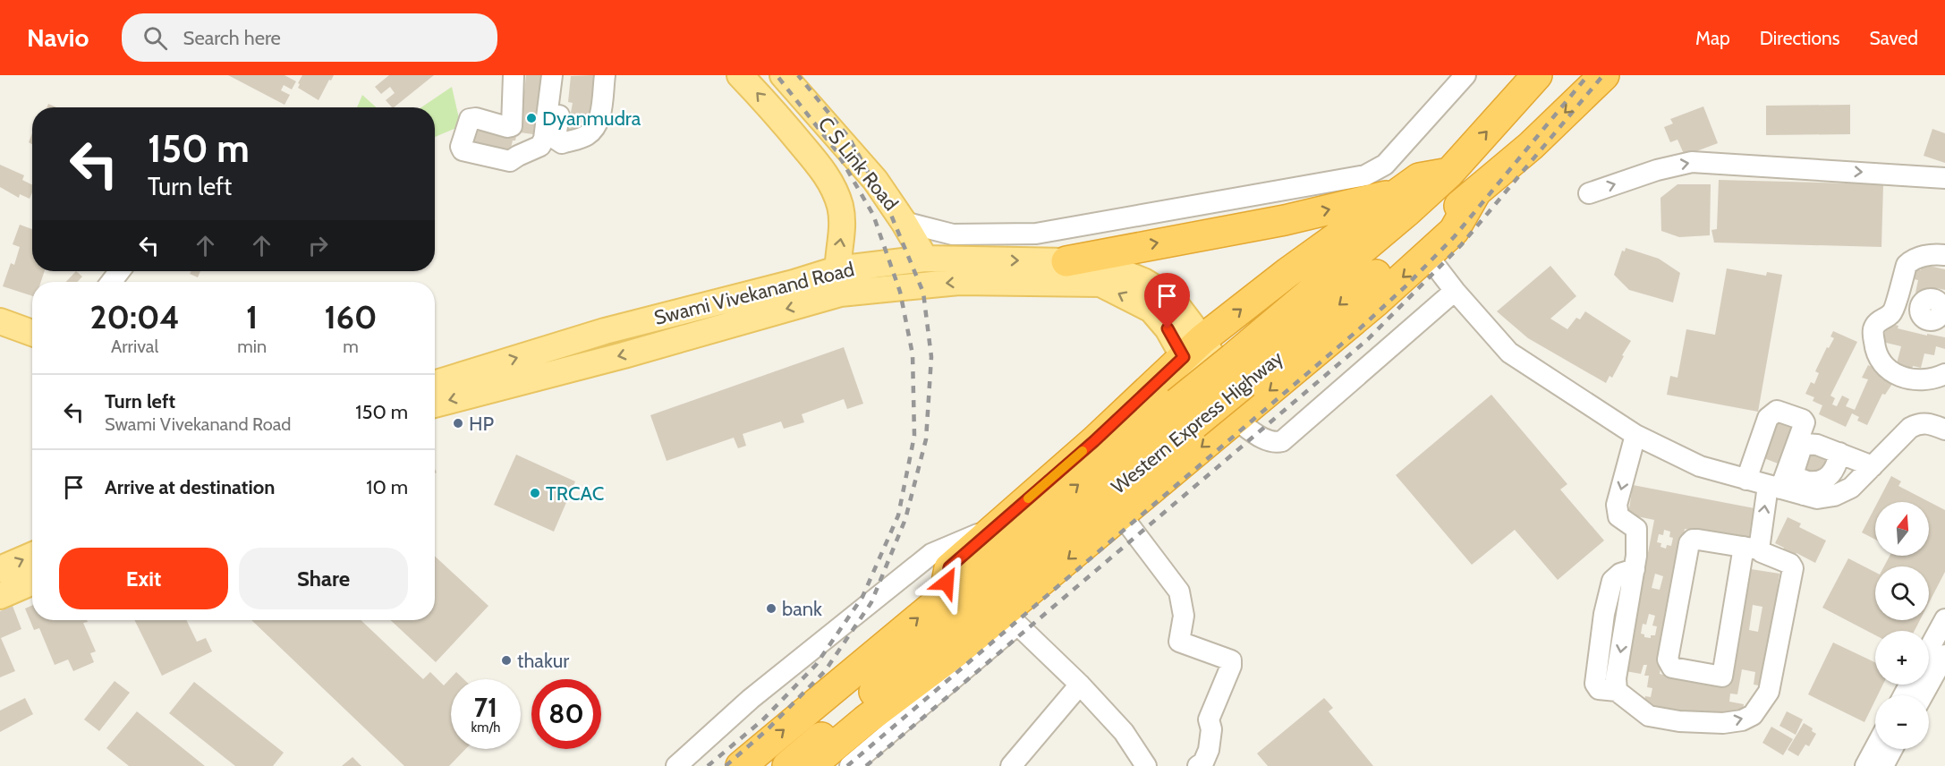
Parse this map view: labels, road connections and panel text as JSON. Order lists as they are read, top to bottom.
{
  "streets": {
    "highway": ["Western Express Highway"],
    "main road": ["C S Link Road", "Swami Vivekanand Road"]
  },
  "crossings": [
    ["C S Link Road", "Swami Vivekanand Road"],
    ["Swami Vivekanand Road", "Western Express Highway"]
  ],
  "places": [
    "Dyanmudra",
    "HP",
    "TRCAC",
    "bank",
    "thakur"
  ],
  "north": "top",
  "page": {
    "header": "Navio",
    "search": "Search here",
    "nav": ["Map", "Directions", "Saved"],
    "turn": ["150 m", "Turn left"],
    "eta": [
      "20:04",
      "Arrival",
      "1",
      "min",
      "160",
      "m"
    ],
    "list": [
      {
        "name": "Turn left",
        "note": "Swami Vivekanand Road",
        "value": "150 m"
      },
      {
        "name": "Arrive at destination",
        "value": "10 m"
      }
    ],
    "map_buttons": ["+", "−"],
    "buttons": ["Exit", "Share"],
    "speed": "71 km/h",
    "limit": "80"
  }
}
